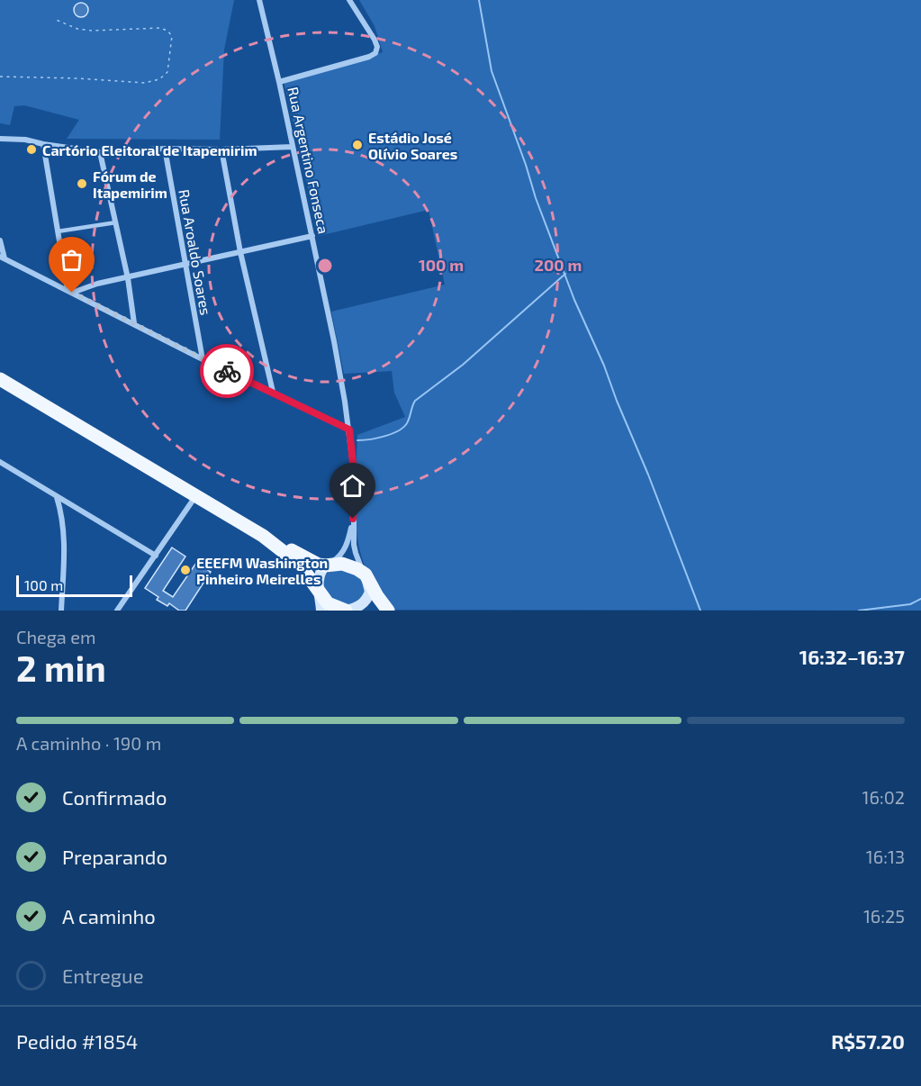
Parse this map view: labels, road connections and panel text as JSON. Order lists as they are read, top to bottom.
{
  "streets": {
    "street": ["Rua Argentino Fonseca", "Rua Aroaldo Soares"]
  },
  "places": [
    "Estádio José Olívio Soares",
    "Cartório Eleitoral de Itapemirim",
    "Fórum de Itapemirim",
    "EEEFM Washington Pinheiro Meirelles"
  ],
  "scale_bar": "100 m",
  "page": {
    "scale": "100 m",
    "heading": ["2 min", "Chega em", "16:32–16:37"],
    "panel": ["Pedido #1854", "R$57.20"],
    "bar": "A caminho · 190 m",
    "list": [
      ["Confirmado", "16:02"],
      ["Preparando", "16:13"],
      ["A caminho", "16:25"],
      "Entregue"
    ]
  },
  "rings": ["100 m", "200 m"]
}
